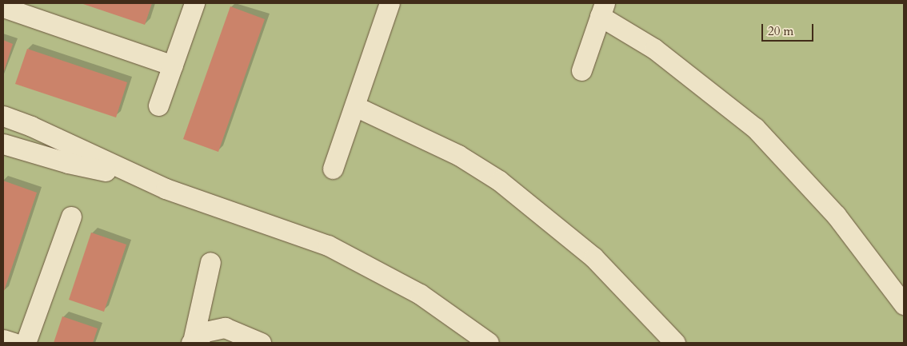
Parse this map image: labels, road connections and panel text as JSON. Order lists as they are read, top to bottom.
{
  "scale_bar": "20 m"
}
